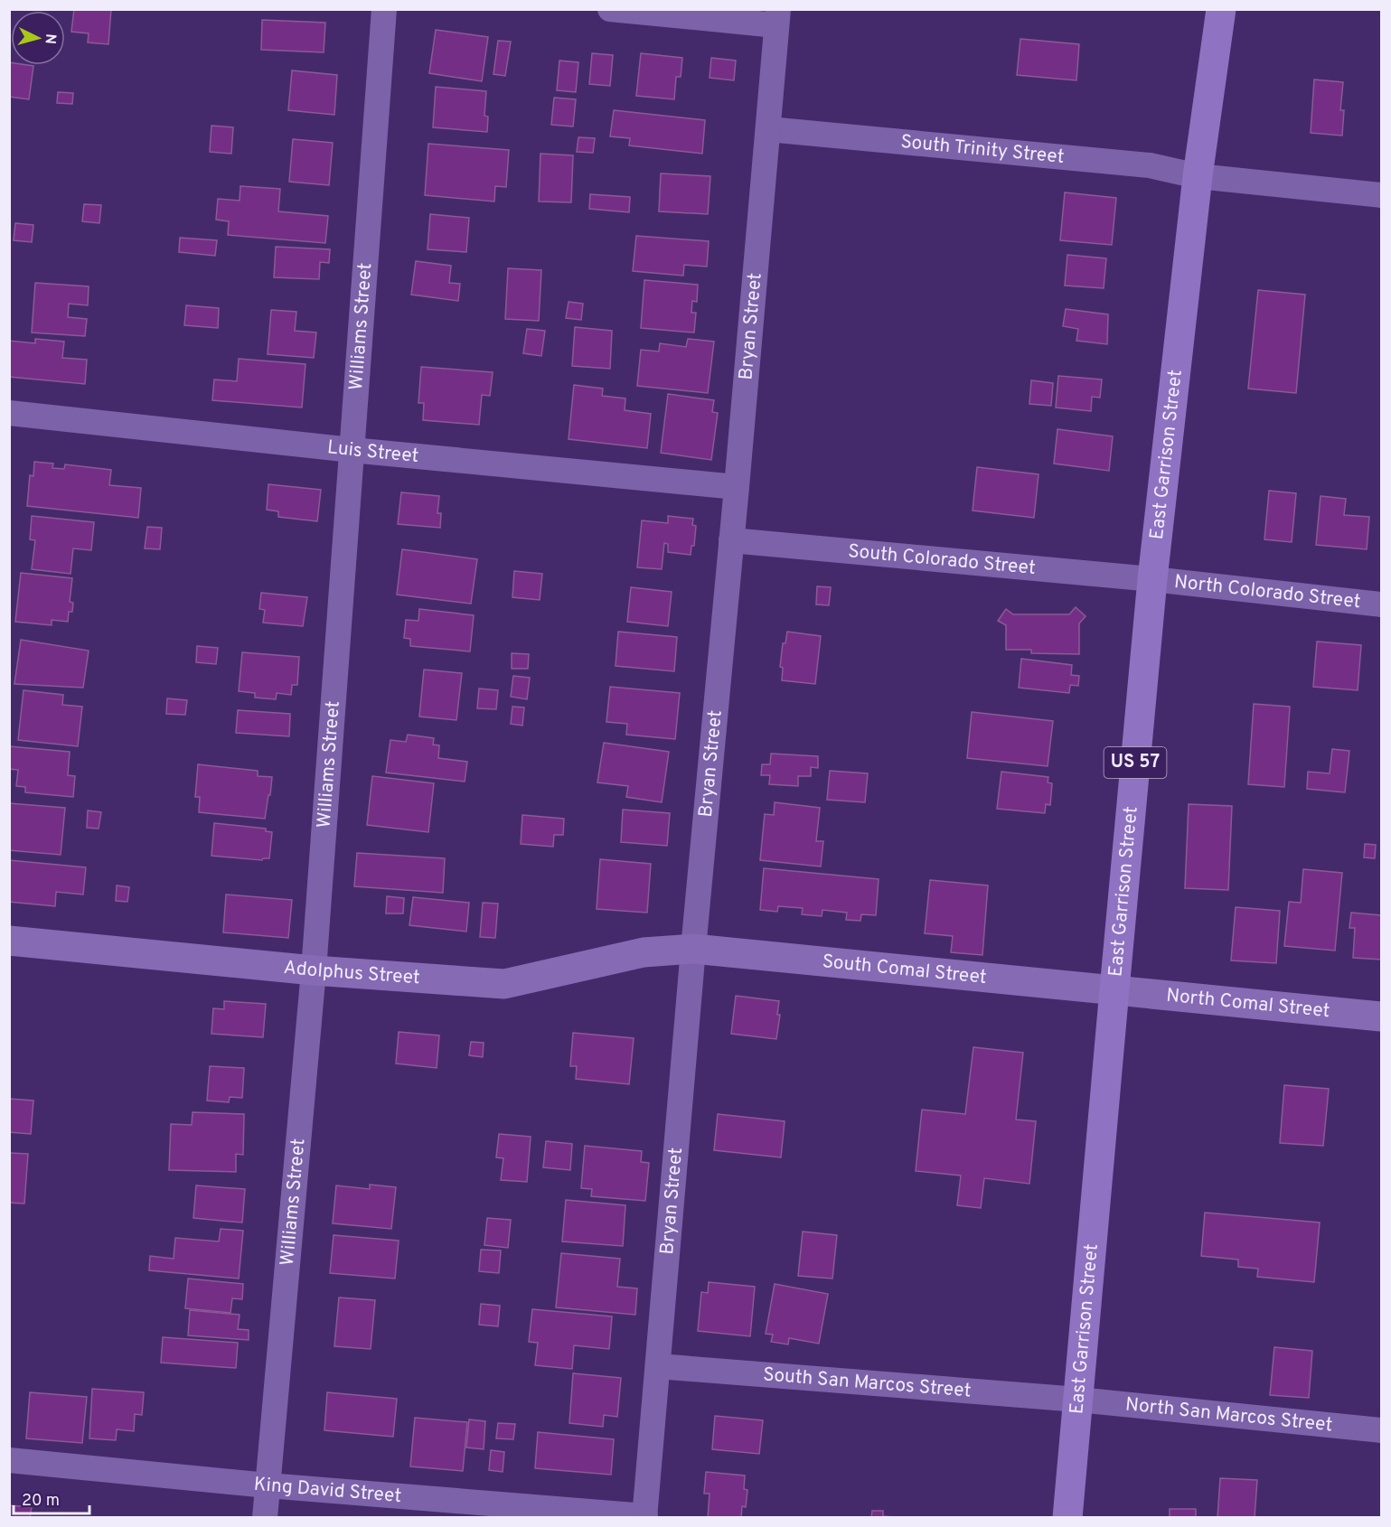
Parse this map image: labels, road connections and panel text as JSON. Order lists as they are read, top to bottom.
{
  "streets": {
    "main road": ["East Garrison Street", "US 57"],
    "street": [
      "South Trinity Street",
      "Williams Street",
      "Bryan Street",
      "Luis Street",
      "South Colorado Street",
      "North Colorado Street",
      "South Comal Street",
      "Adolphus Street",
      "North Comal Street",
      "South San Marcos Street",
      "North San Marcos Street",
      "King David Street"
    ]
  },
  "crossings": [
    ["South Trinity Street", "Bryan Street"],
    ["South Trinity Street", "East Garrison Street"],
    ["Williams Street", "Luis Street"],
    ["Williams Street", "Adolphus Street"],
    ["Williams Street", "King David Street"],
    ["Bryan Street", "Luis Street"],
    ["Bryan Street", "South Colorado Street"],
    ["Bryan Street", "South Comal Street"],
    ["Bryan Street", "Adolphus Street"],
    ["Bryan Street", "South San Marcos Street"],
    ["Bryan Street", "King David Street"],
    ["East Garrison Street", "South Colorado Street"],
    ["East Garrison Street", "North Colorado Street"],
    ["East Garrison Street", "South Comal Street"],
    ["East Garrison Street", "North Comal Street"],
    ["East Garrison Street", "South San Marcos Street"],
    ["East Garrison Street", "North San Marcos Street"],
    ["South Colorado Street", "North Colorado Street"],
    ["South Comal Street", "Adolphus Street"],
    ["South Comal Street", "North Comal Street"],
    ["South San Marcos Street", "North San Marcos Street"]
  ],
  "scale_bar": "20 m",
  "north": "right"
}
